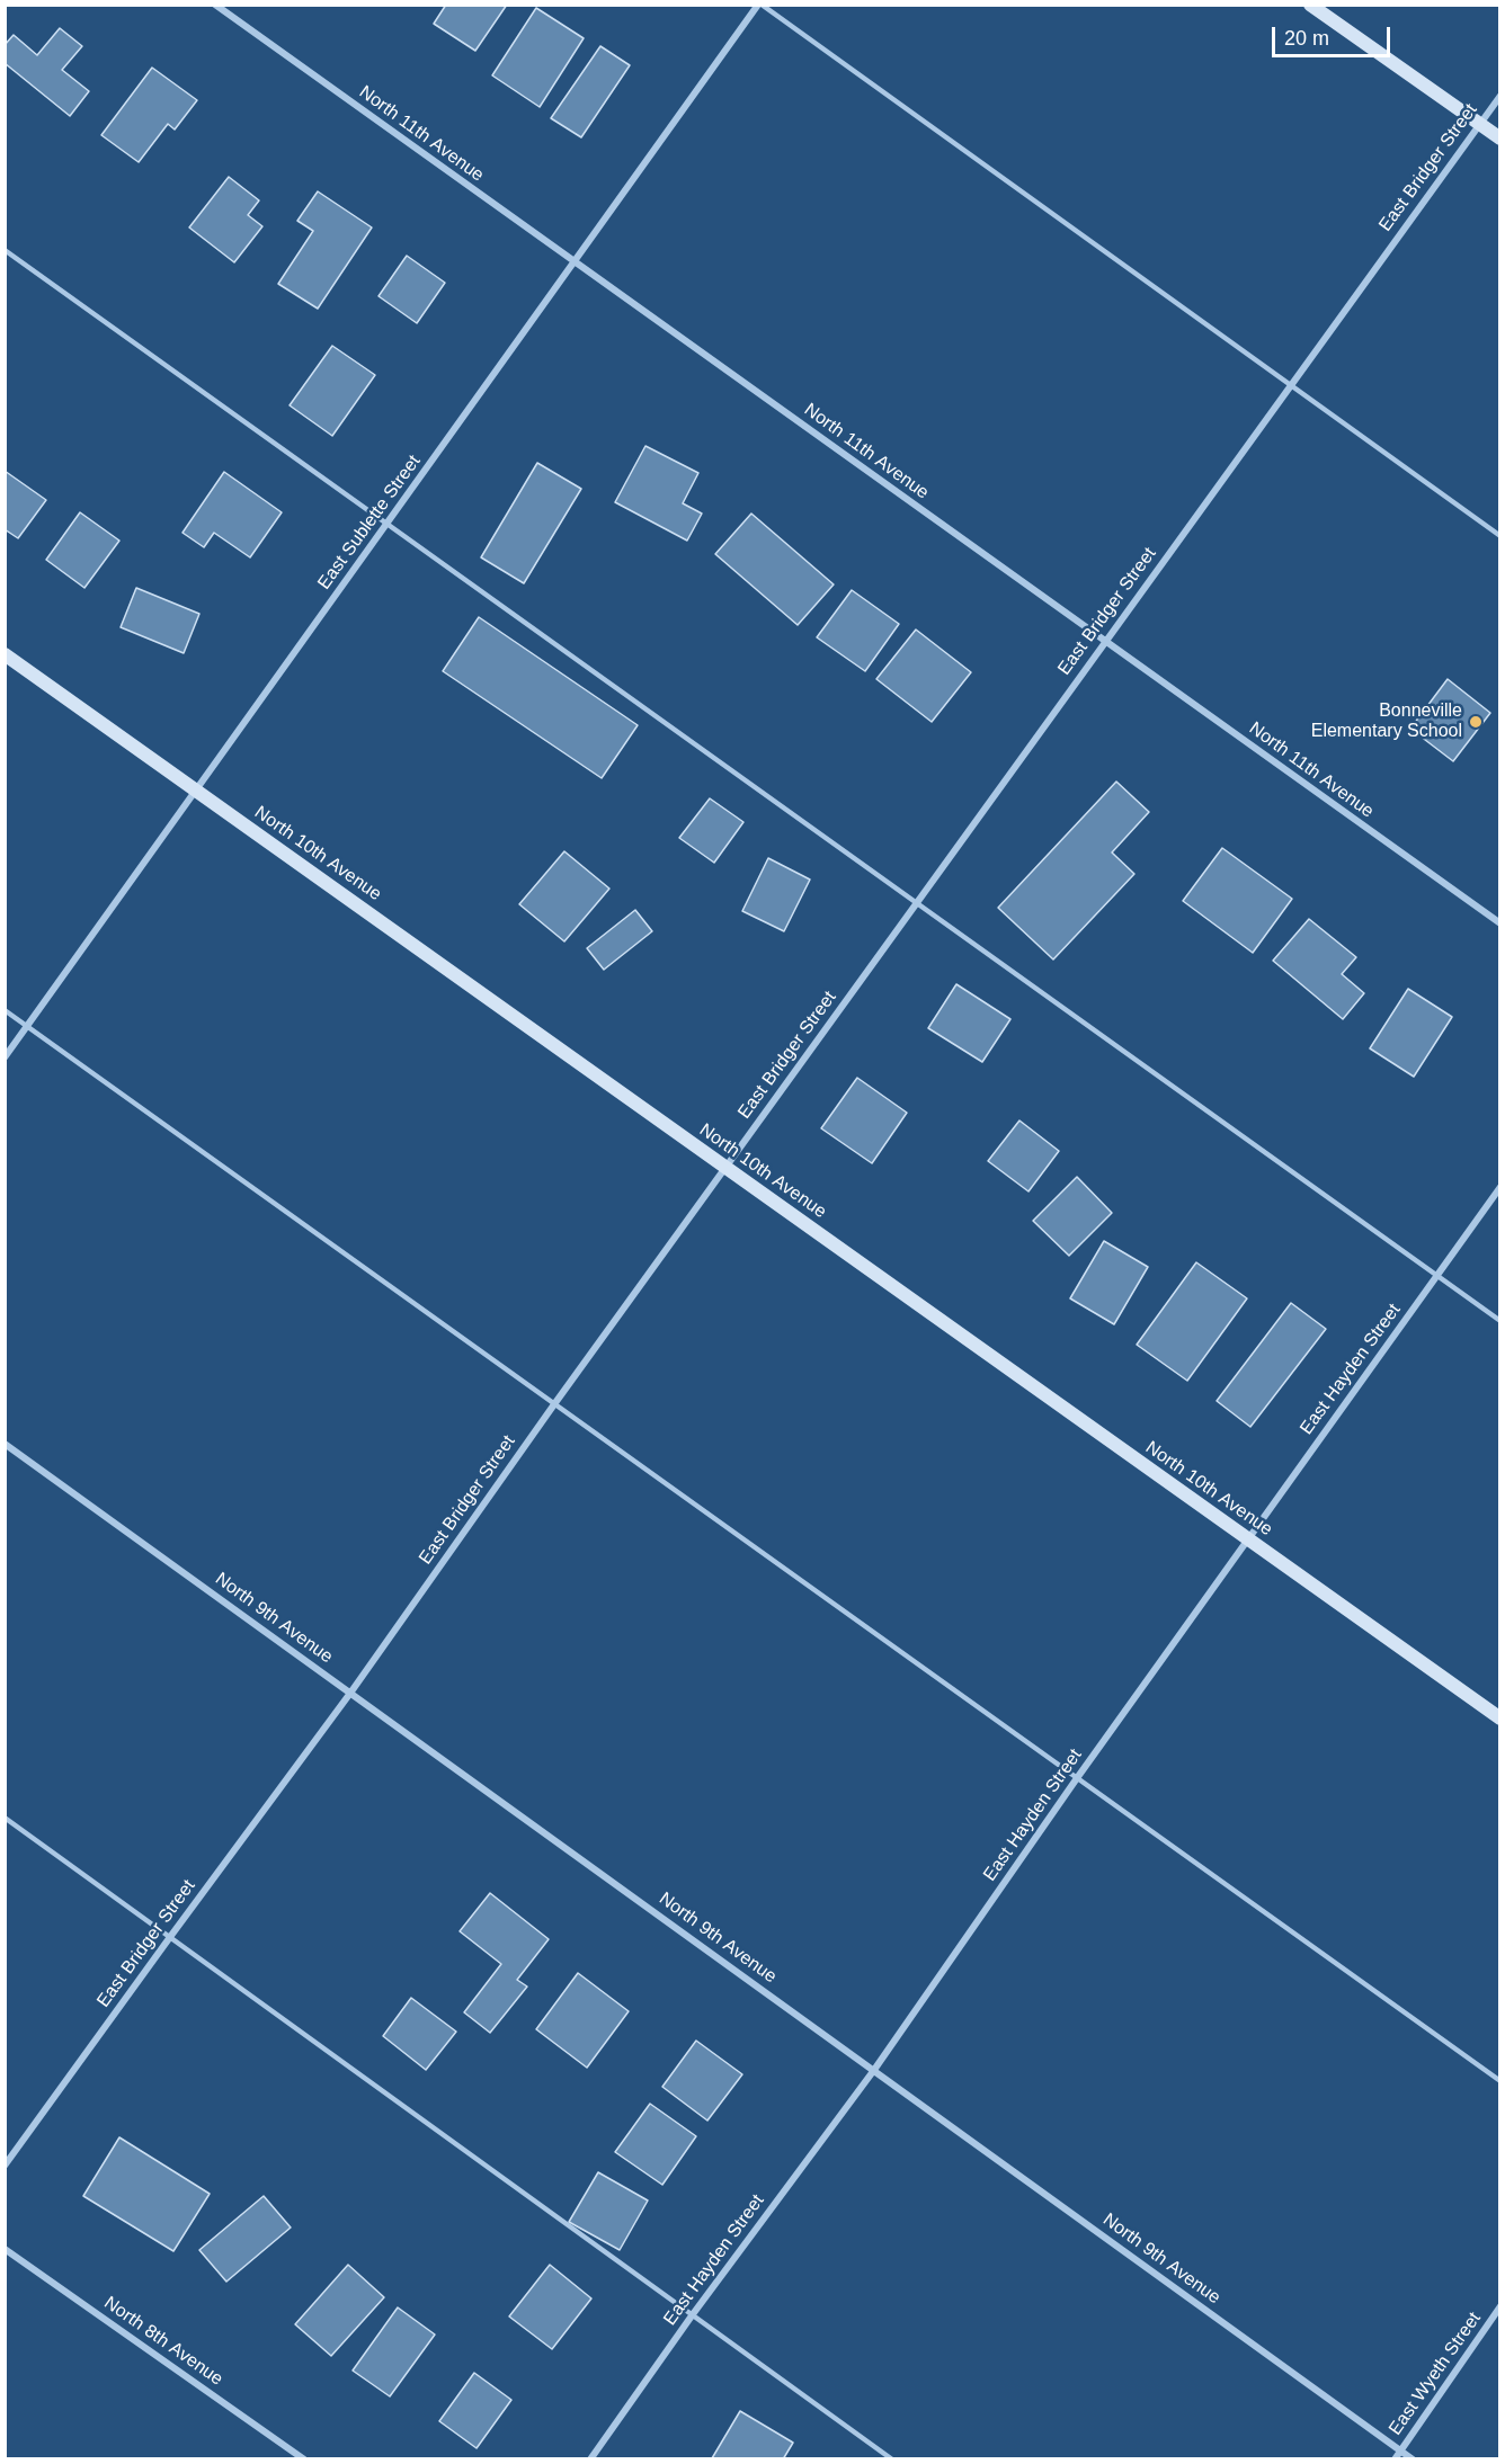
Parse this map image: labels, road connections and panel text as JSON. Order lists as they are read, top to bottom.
{
  "streets": {
    "street": [
      "North 11th Avenue",
      "East Bridger Street",
      "East Sublette Street",
      "North 10th Avenue",
      "East Hayden Street",
      "North 9th Avenue",
      "North 8th Avenue",
      "East Wyeth Street"
    ]
  },
  "crossings": [
    ["North 11th Avenue", "East Bridger Street"],
    ["North 11th Avenue", "East Sublette Street"],
    ["East Bridger Street", "North 10th Avenue"],
    ["East Bridger Street", "North 9th Avenue"],
    ["East Sublette Street", "North 10th Avenue"],
    ["North 10th Avenue", "East Hayden Street"],
    ["East Hayden Street", "North 9th Avenue"],
    ["North 9th Avenue", "East Wyeth Street"]
  ],
  "places": ["Bonneville Elementary School"],
  "scale_bar": "20 m"
}
